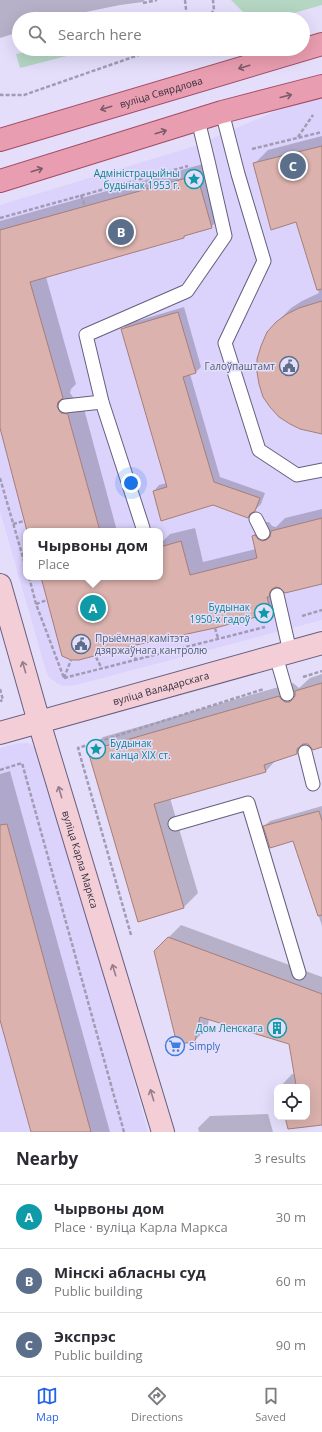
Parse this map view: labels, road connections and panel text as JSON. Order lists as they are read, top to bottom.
{
  "streets": {
    "main road": ["вуліца Свярдлова", "вуліца Валадарскага", "вуліца Карла Маркса"]
  },
  "crossings": [
    ["вуліца Валадарскага", "вуліца Карла Маркса"]
  ],
  "one_way": ["вуліца Карла Маркса"],
  "places": {
    "place": ["Адміністрацыйны будынак 1953 г.", "Будынак 1950-х гадоў", "Будынак канца ХІХ ст."],
    "public building": ["Галоўпаштамт", "Прыёмная камітэта дзяржаўнага кантролю"],
    "building": ["Дом Ленскага"],
    "supermarket": ["Simply"]
  },
  "page": {
    "search": "Search here",
    "pins": ["C", "B", "A"],
    "popup": ["Чырвоны дом", "Place"],
    "heading": ["Nearby", "3 results"],
    "list": [
      {
        "mark": "A",
        "name": "Чырвоны дом",
        "note": "Place · вуліца Карла Маркса",
        "value": "30 m"
      },
      {
        "mark": "B",
        "name": "Мінскі абласны суд",
        "note": "Public building",
        "value": "60 m"
      },
      {
        "mark": "C",
        "name": "Экспрэс",
        "note": "Public building",
        "value": "90 m"
      }
    ],
    "nav": ["Map", "Directions", "Saved"]
  }
}
